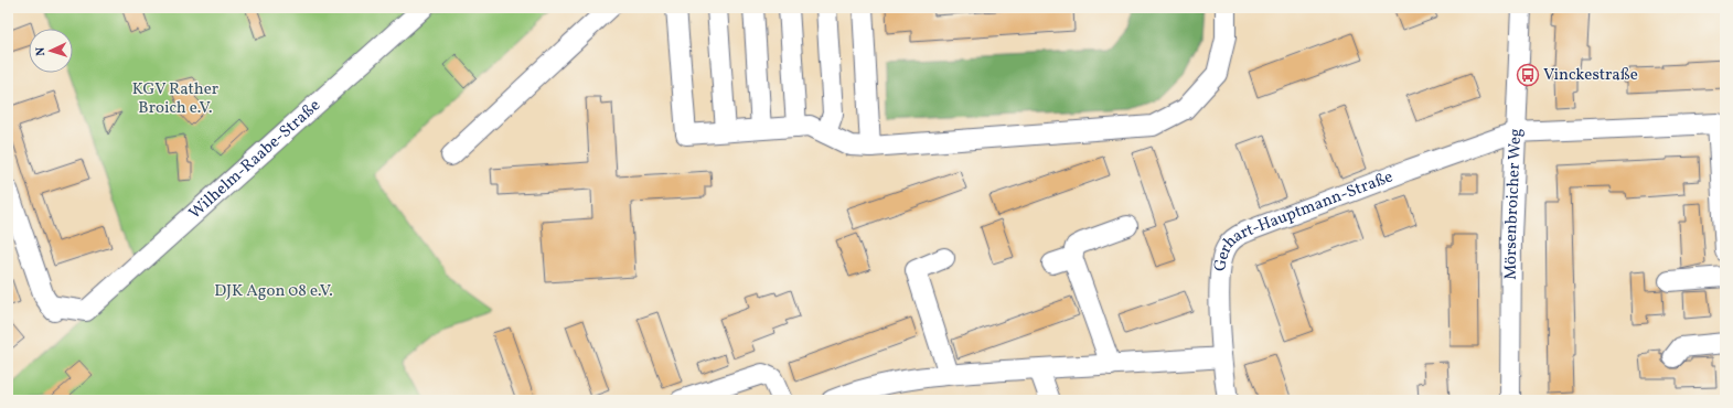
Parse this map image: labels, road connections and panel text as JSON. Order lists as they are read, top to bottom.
{
  "streets": {
    "street": ["Wilhelm-Raabe-Straße", "Mörsenbroicher Weg", "Gerhart-Hauptmann-Straße"]
  },
  "crossings": [
    ["Mörsenbroicher Weg", "Gerhart-Hauptmann-Straße"]
  ],
  "parks": ["KGV Rather Broich e.V.", "DJK Agon 08 e.V."],
  "places": {
    "bus stop": ["Vinckestraße"]
  },
  "north": "left"
}
